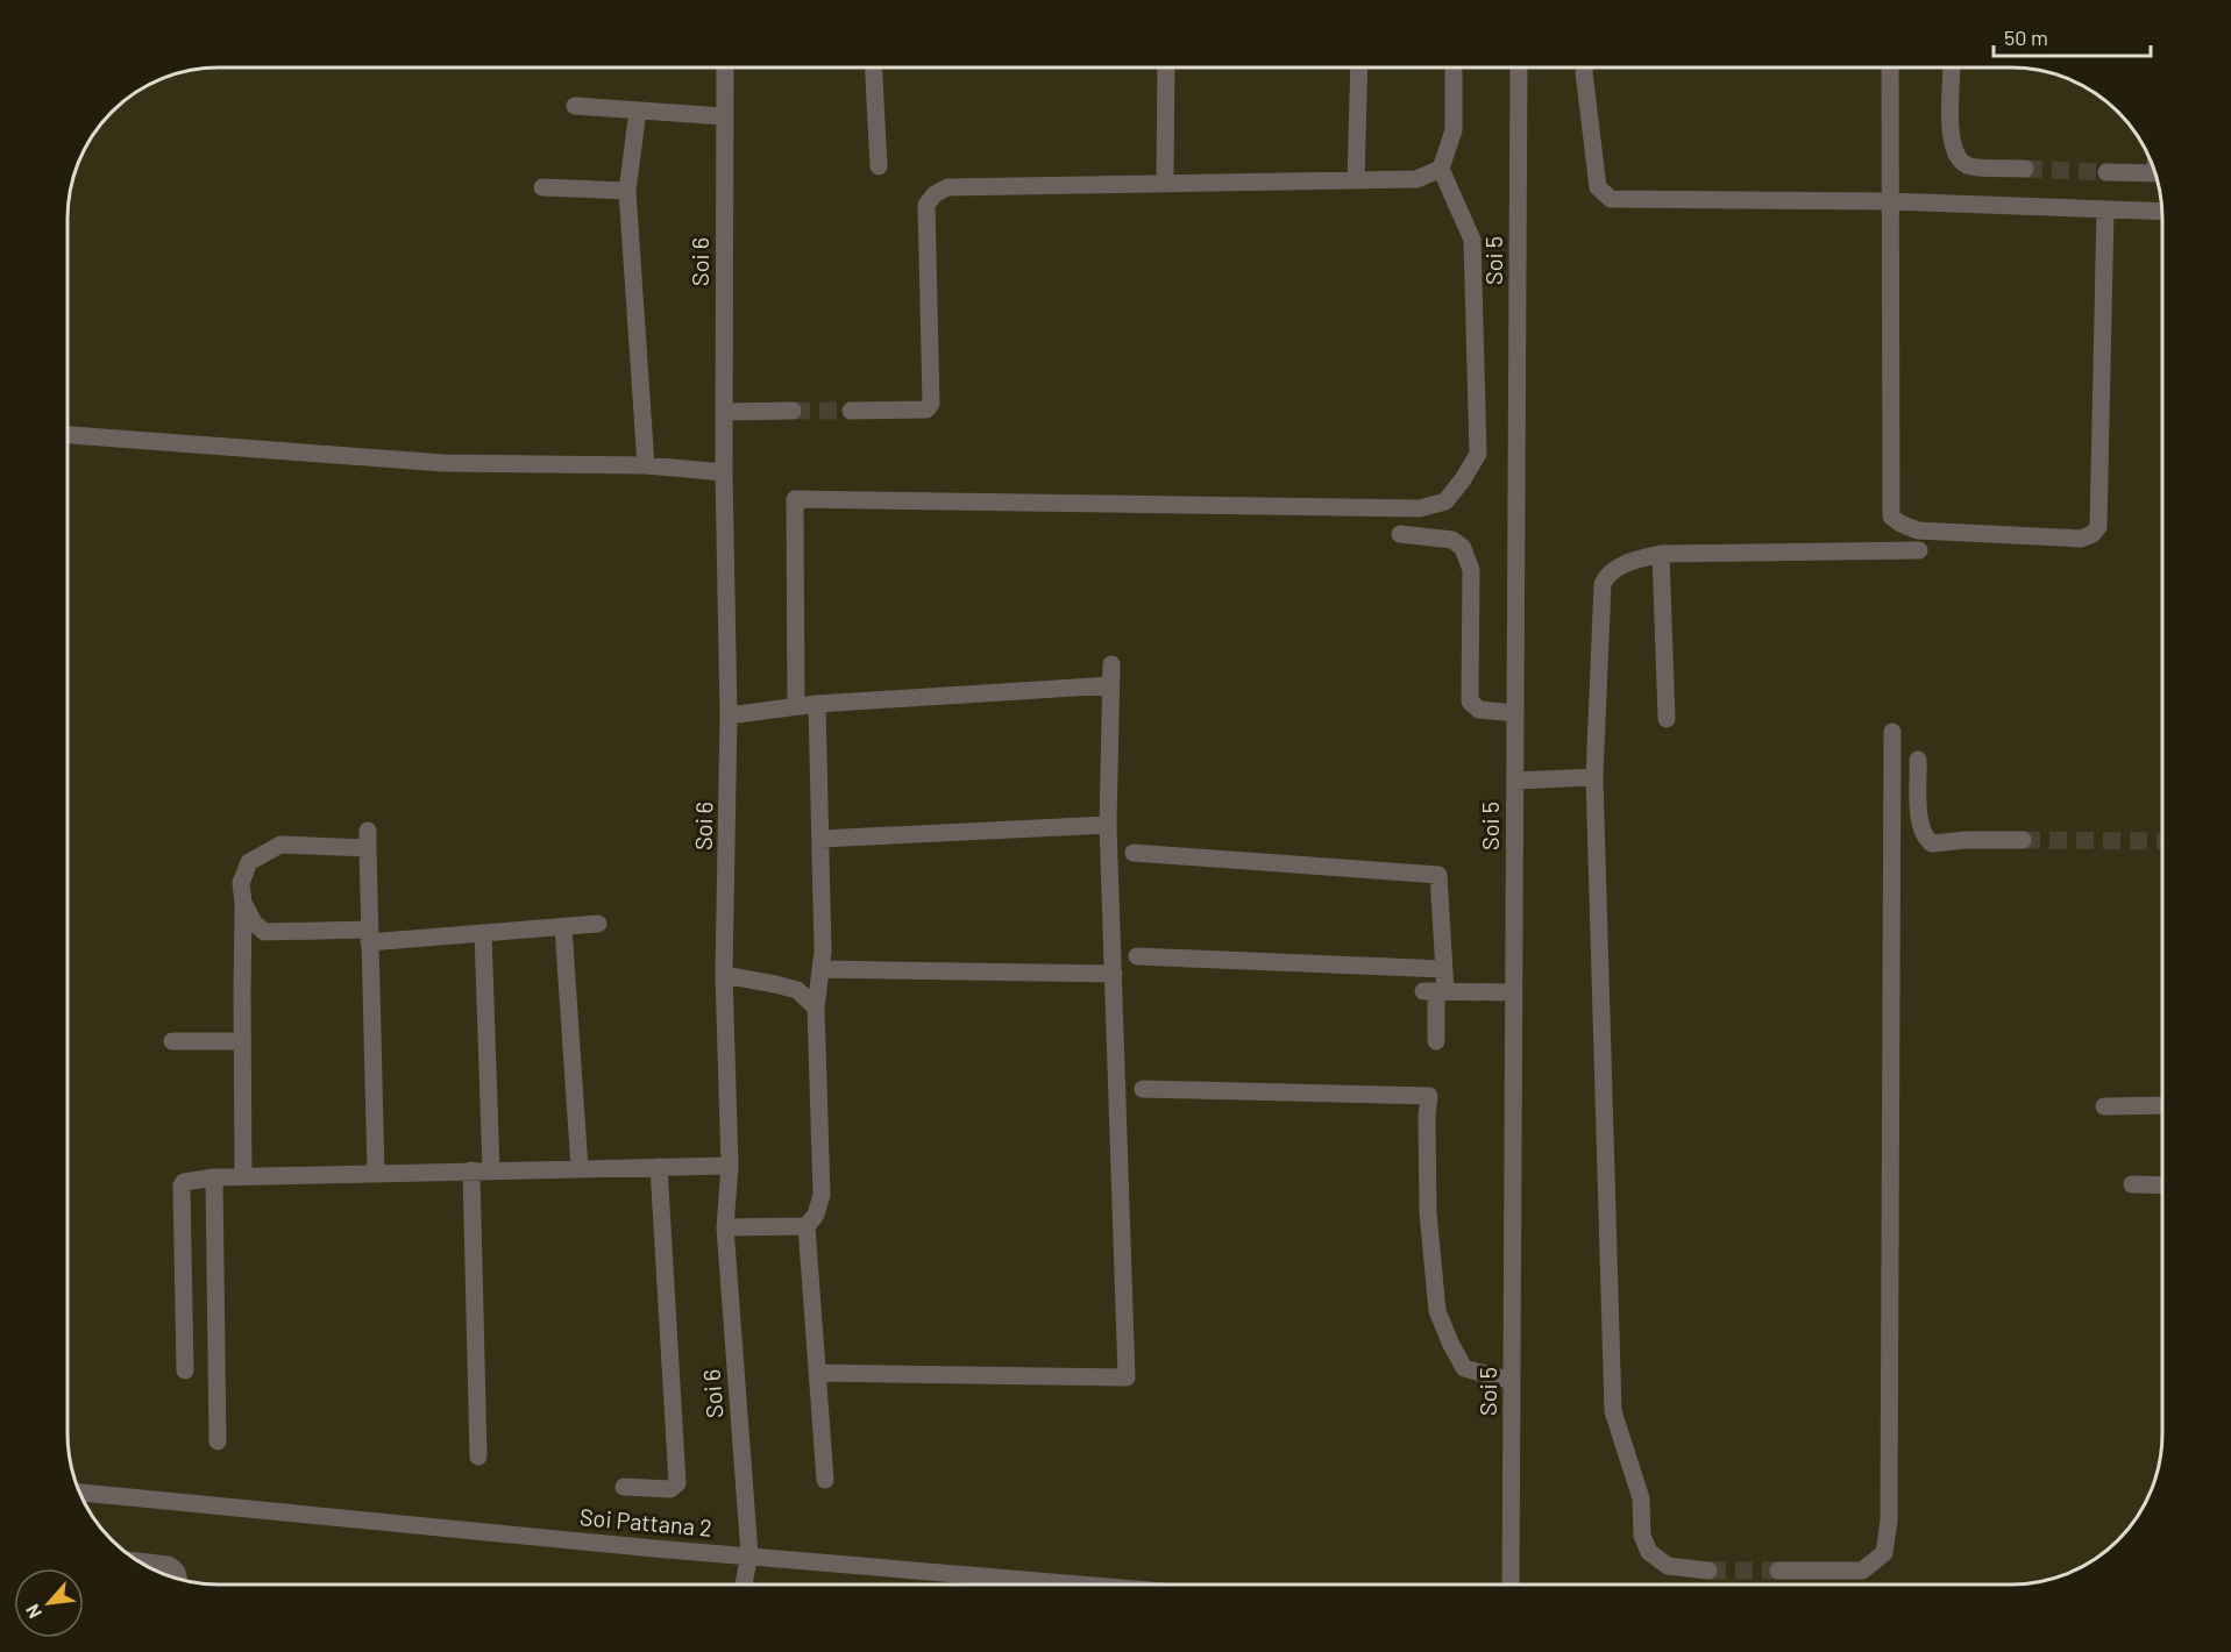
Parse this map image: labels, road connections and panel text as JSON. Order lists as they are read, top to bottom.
{
  "streets": {
    "street": ["Soi 5", "Soi 6", "Soi Pattana 2"]
  },
  "crossings": [
    ["Soi 6", "Soi Pattana 2"]
  ],
  "scale_bar": "50 m",
  "north": "bottom left"
}
